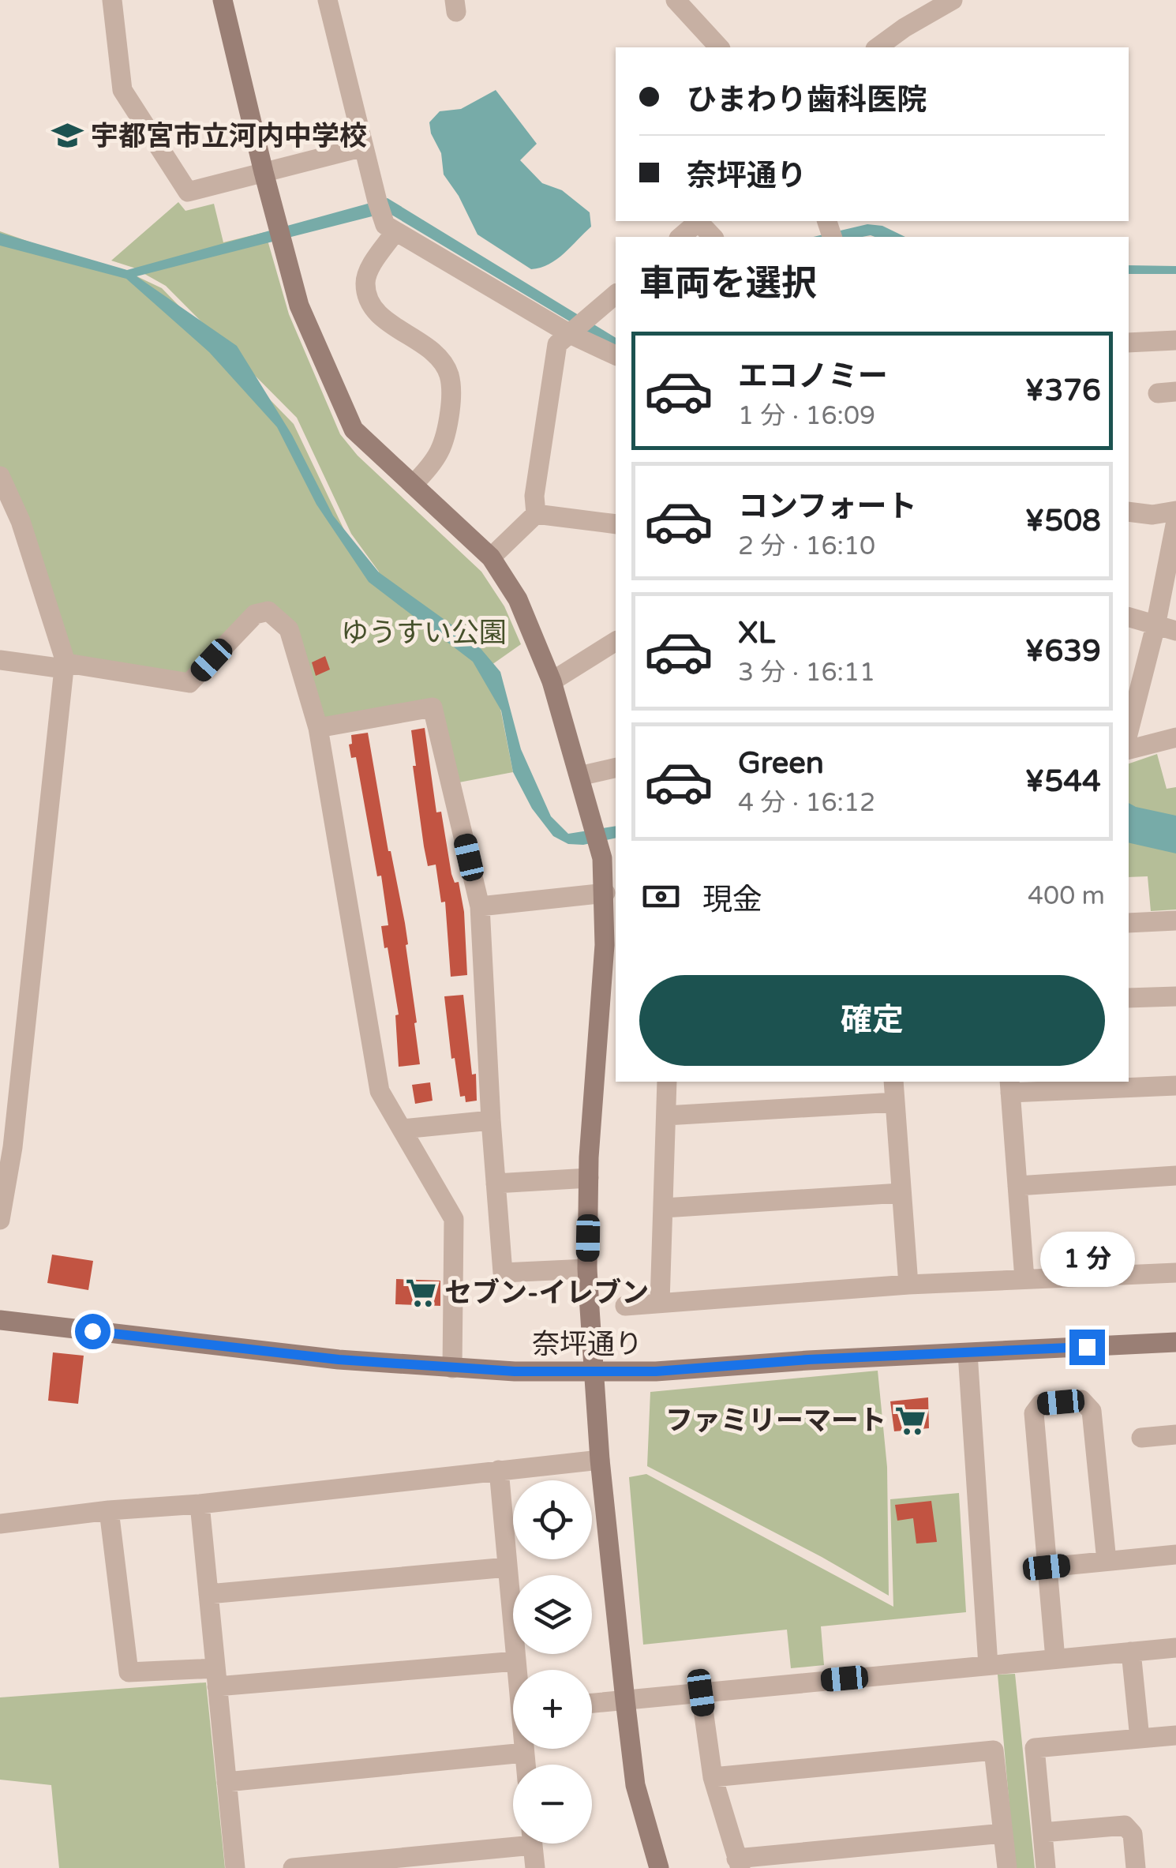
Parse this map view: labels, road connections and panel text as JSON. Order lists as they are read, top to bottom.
{
  "streets": {
    "street": ["奈坪通り"]
  },
  "parks": ["ゆうすい公園"],
  "places": {
    "school or university": ["宇都宮市立河内中学校"],
    "supermarket": ["セブン-イレブン", "ファミリーマート"]
  },
  "page": {
    "banner": ["ひまわり歯科医院", "奈坪通り"],
    "heading": "車両を選択",
    "list": [
      {
        "name": "エコノミー",
        "note": "1 分 · 16:09",
        "value": "¥376"
      },
      {
        "name": "コンフォート",
        "note": "2 分 · 16:10",
        "value": "¥508"
      },
      {
        "name": "XL",
        "note": "3 分 · 16:11",
        "value": "¥639"
      },
      {
        "name": "Green",
        "note": "4 分 · 16:12",
        "value": "¥544"
      }
    ],
    "pay": ["現金", "400 m"],
    "buttons": "確定",
    "bubble": "1 分",
    "map_buttons": ["+", "−"]
  }
}
